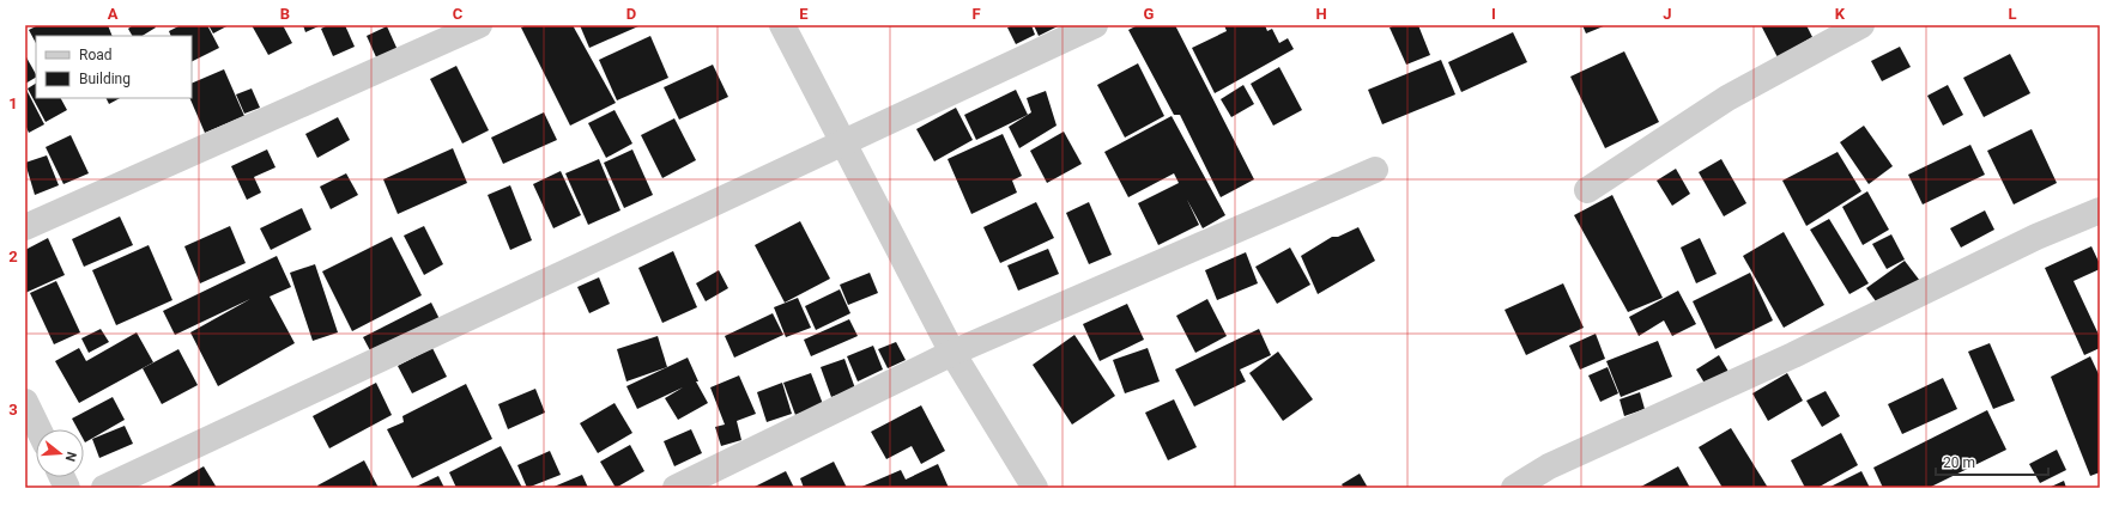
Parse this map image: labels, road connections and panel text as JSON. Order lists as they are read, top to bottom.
{
  "legend": ["Road", "Building"],
  "scale_bar": "20 m",
  "north": "right",
  "grid": {
    "columns": [
      "A",
      "B",
      "C",
      "D",
      "E",
      "F",
      "G",
      "H",
      "I",
      "J",
      "K",
      "L"
    ],
    "rows": ["1", "2", "3"]
  }
}
